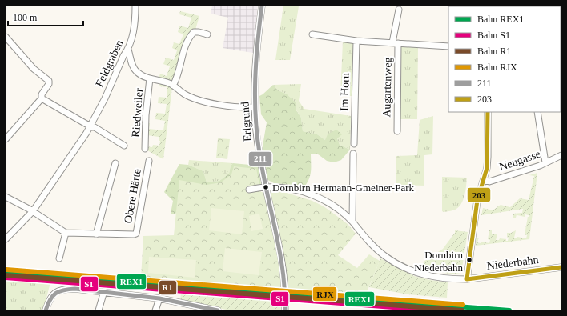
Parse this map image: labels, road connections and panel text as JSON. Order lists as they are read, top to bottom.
{
  "streets": {
    "street": [
      "Feldgraben",
      "Augartenweg",
      "Im Horn",
      "Riedweiler",
      "Erlgrund",
      "Neugasse",
      "Obere Härte",
      "Niederbahn"
    ]
  },
  "crossings": [
    ["Feldgraben", "Riedweiler"],
    ["Feldgraben", "Obere Härte"],
    ["Erlgrund", "Niederbahn"]
  ],
  "places": ["Dornbirn Hermann-Gmeiner-Park", "Dornbirn Niederbahn"],
  "lines": [
    "transit line 211",
    "transit line 203",
    "rail line RJX",
    "rail line REX1",
    "rail line R1",
    "rail line S1"
  ],
  "legend": [
    "Bahn REX1",
    "Bahn S1",
    "Bahn R1",
    "Bahn RJX",
    "211",
    "203"
  ],
  "scale_bar": "100 m"
}
